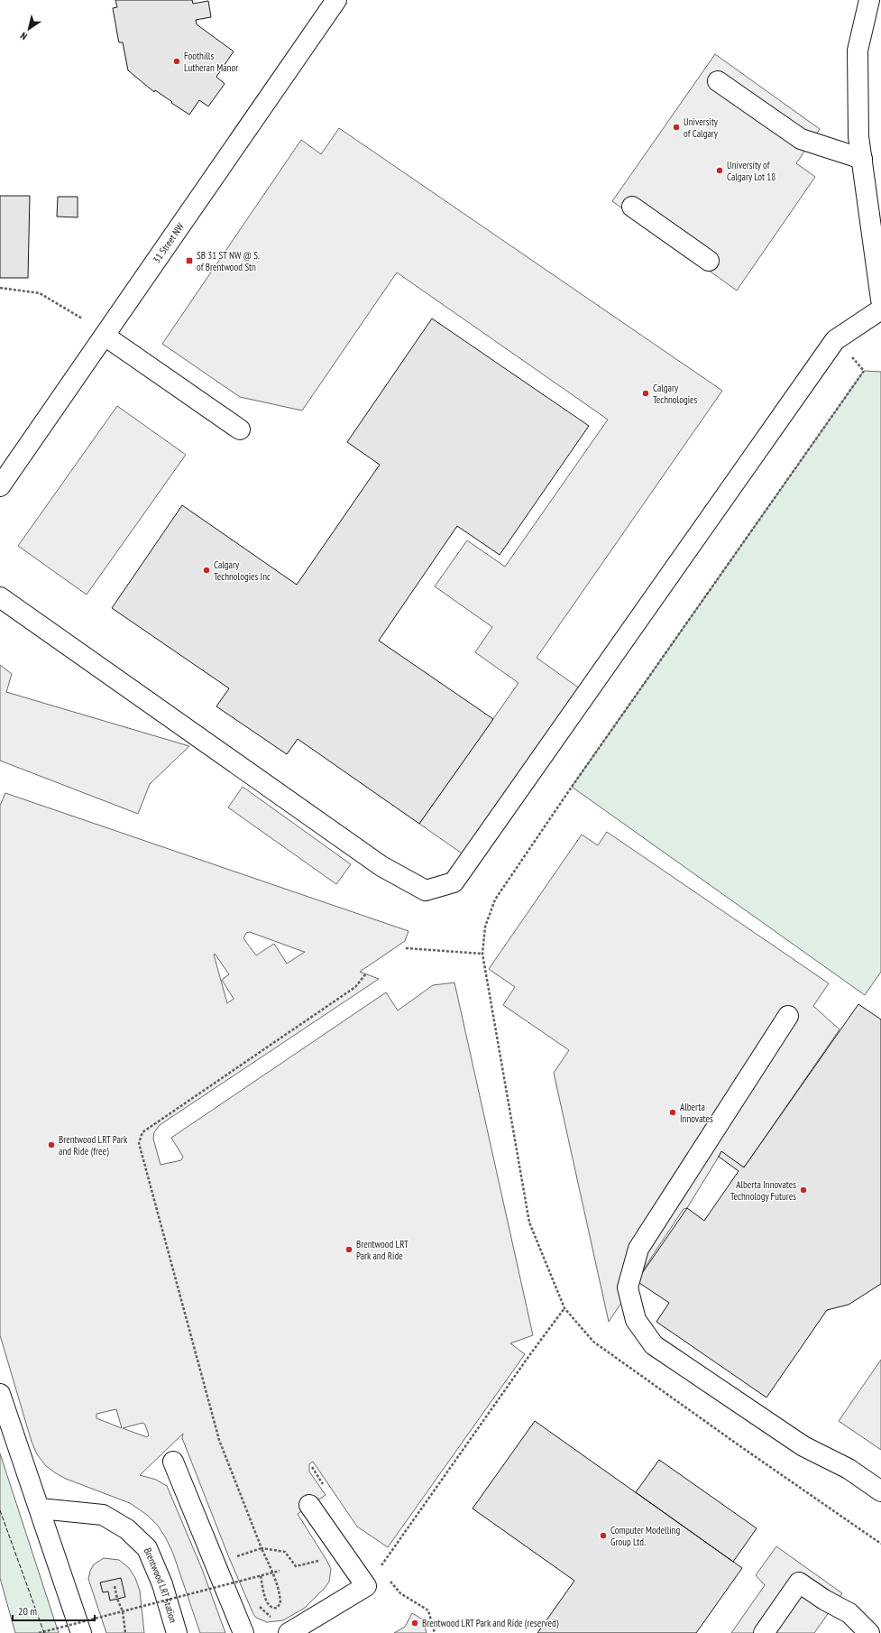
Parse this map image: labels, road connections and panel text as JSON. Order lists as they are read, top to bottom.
{
  "streets": {
    "street": ["31 Street NW", "Brentwood LRT Station"]
  },
  "places": {
    "other": [
      "Foothills Lutheran Manor",
      "University of Calgary",
      "University of Calgary Lot 18",
      "Calgary Technologies",
      "Calgary Technologies Inc",
      "Alberta Innovates",
      "Brentwood LRT Park and Ride (free)",
      "Alberta Innovates Technology Futures",
      "Brentwood LRT Park and Ride",
      "Computer Modelling Group Ltd.",
      "Brentwood LRT Park and Ride (reserved)"
    ],
    "transit": ["SB 31 ST NW @ S. of Brentwood Stn"]
  },
  "scale_bar": "20 m",
  "north": "bottom left"
}
